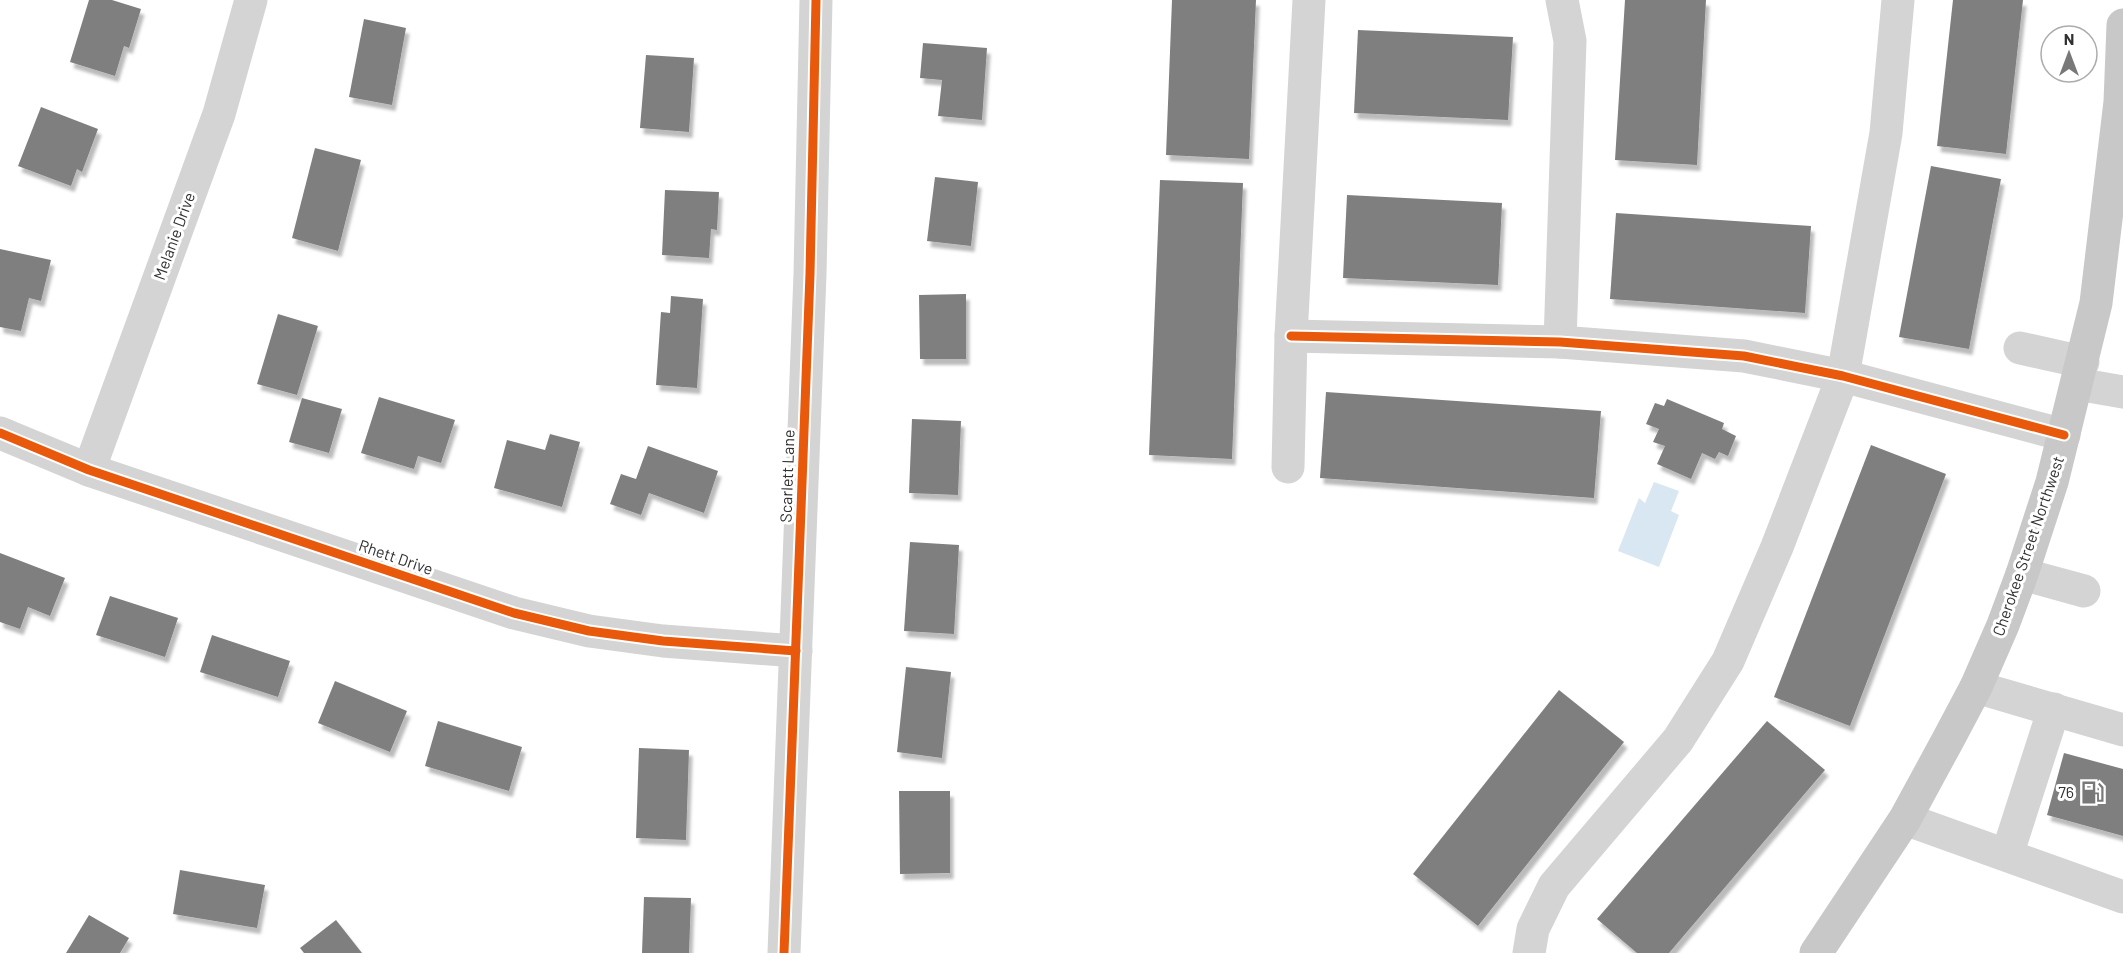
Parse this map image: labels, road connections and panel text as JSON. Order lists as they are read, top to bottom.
{
  "streets": {
    "main road": ["Cherokee Street Northwest"],
    "street": ["Melanie Drive", "Scarlett Lane", "Rhett Drive"]
  },
  "crossings": [
    ["Melanie Drive", "Rhett Drive"],
    ["Scarlett Lane", "Rhett Drive"]
  ],
  "places": {
    "fuel station": ["76"]
  },
  "north": "top"
}
